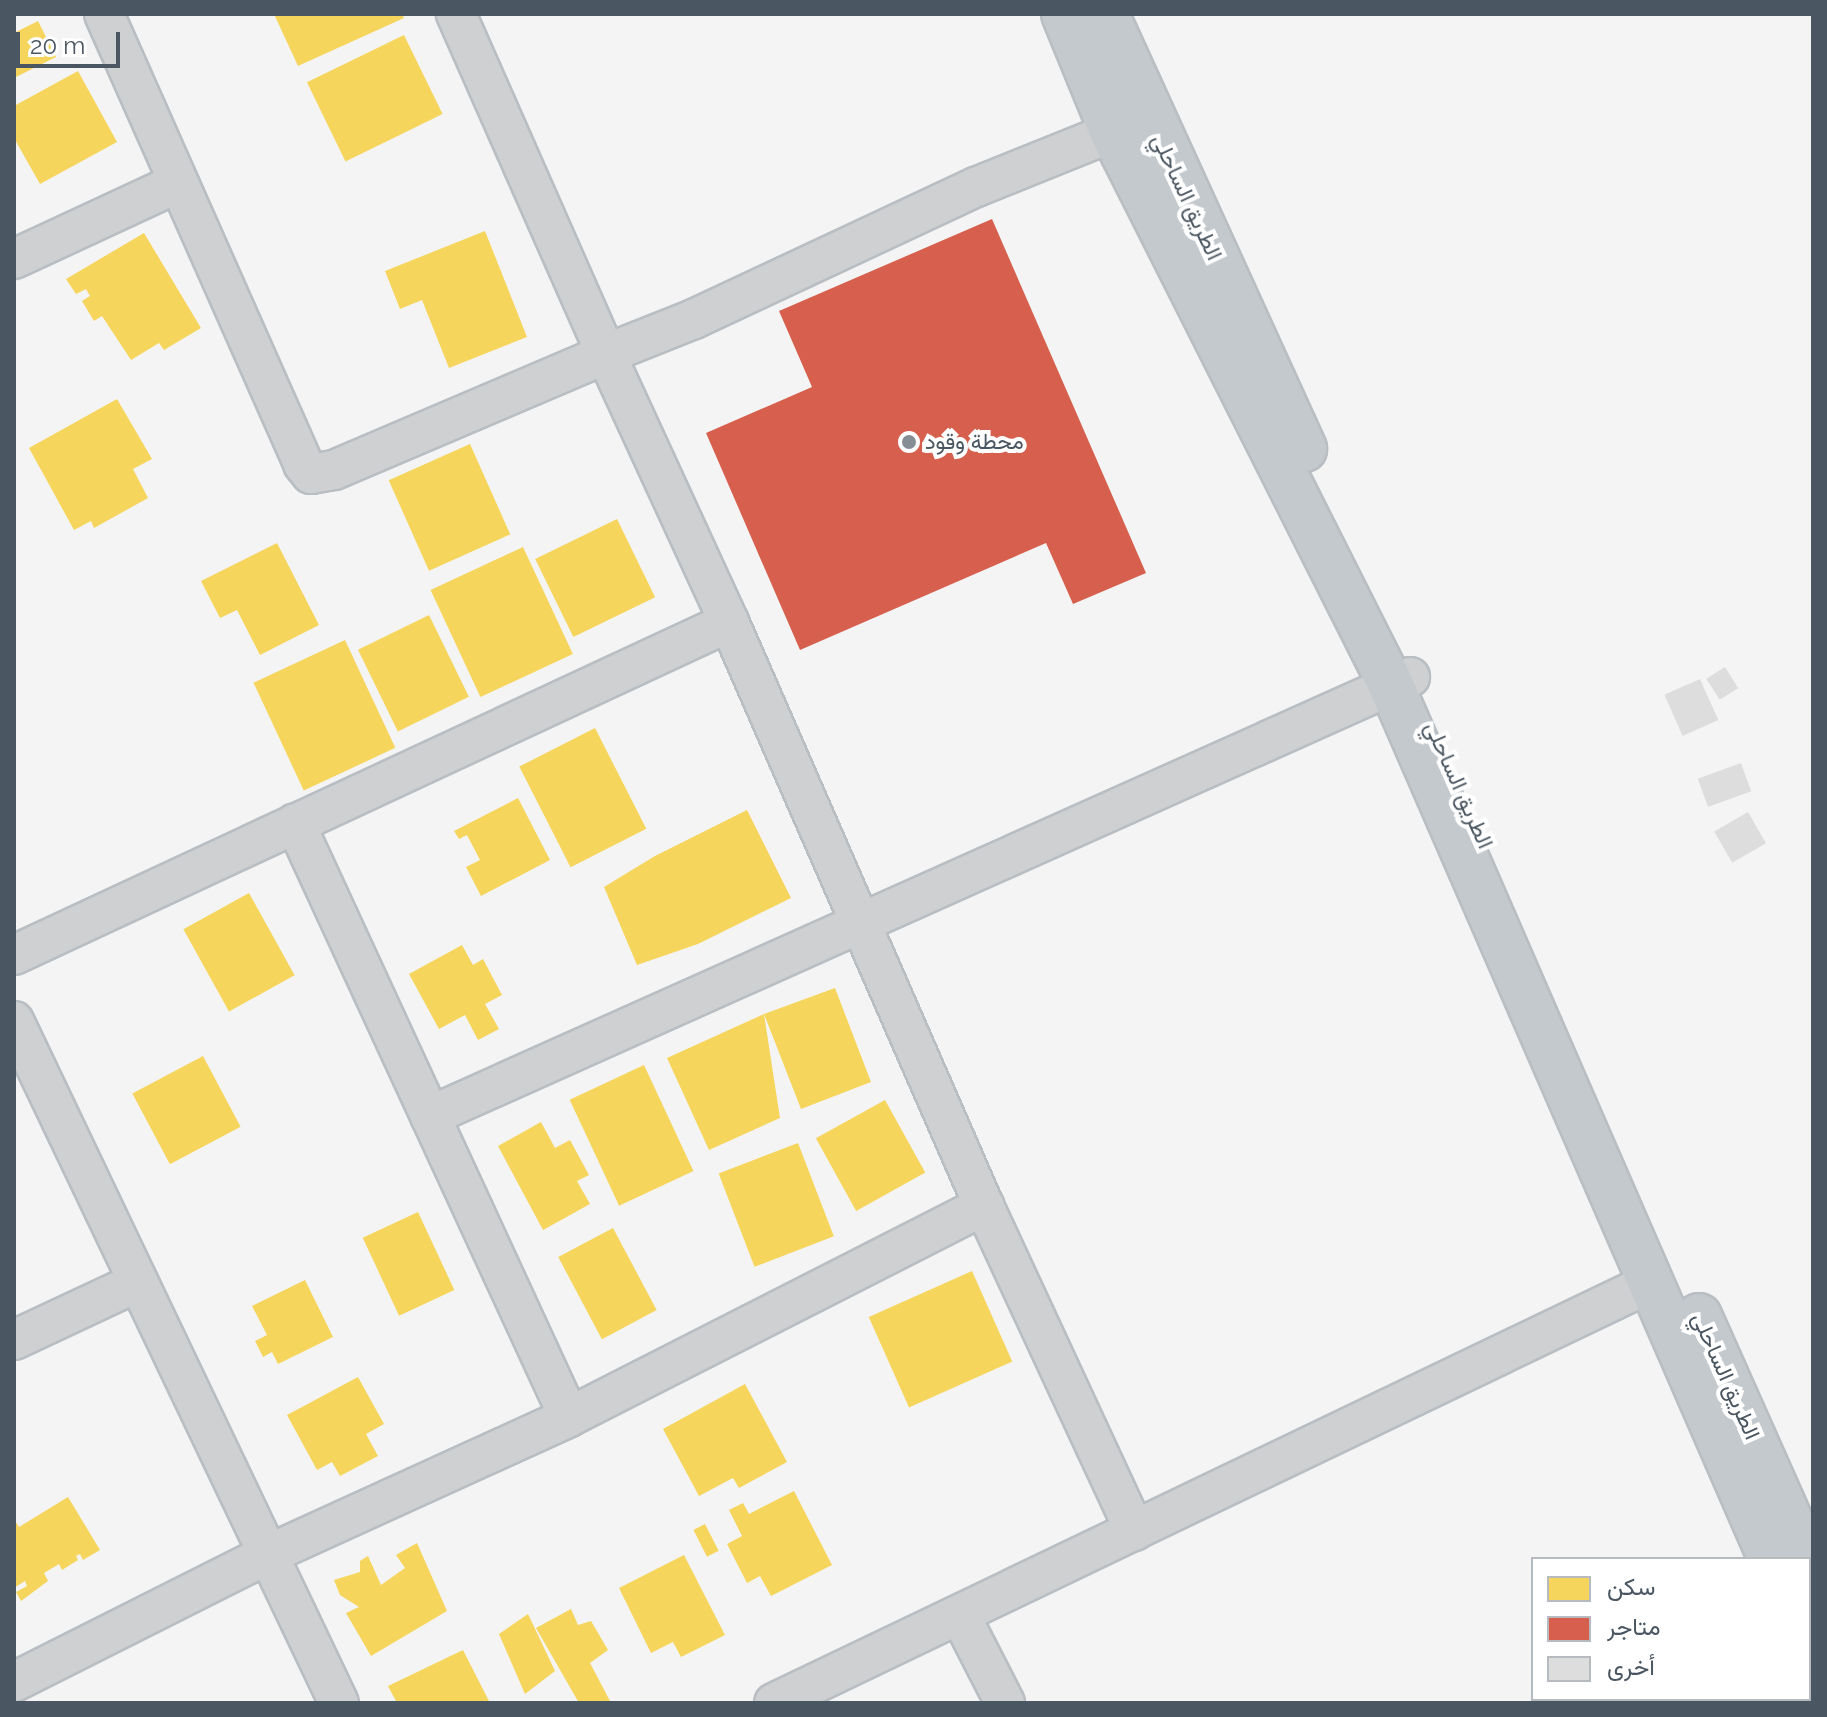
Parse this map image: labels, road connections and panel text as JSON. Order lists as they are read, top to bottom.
{
  "streets": {
    "highway": ["الطريق الساحلي"]
  },
  "places": ["محطة وقود"],
  "legend": ["سكن", "متاجر", "أخرى"],
  "scale_bar": "20 m"
}
